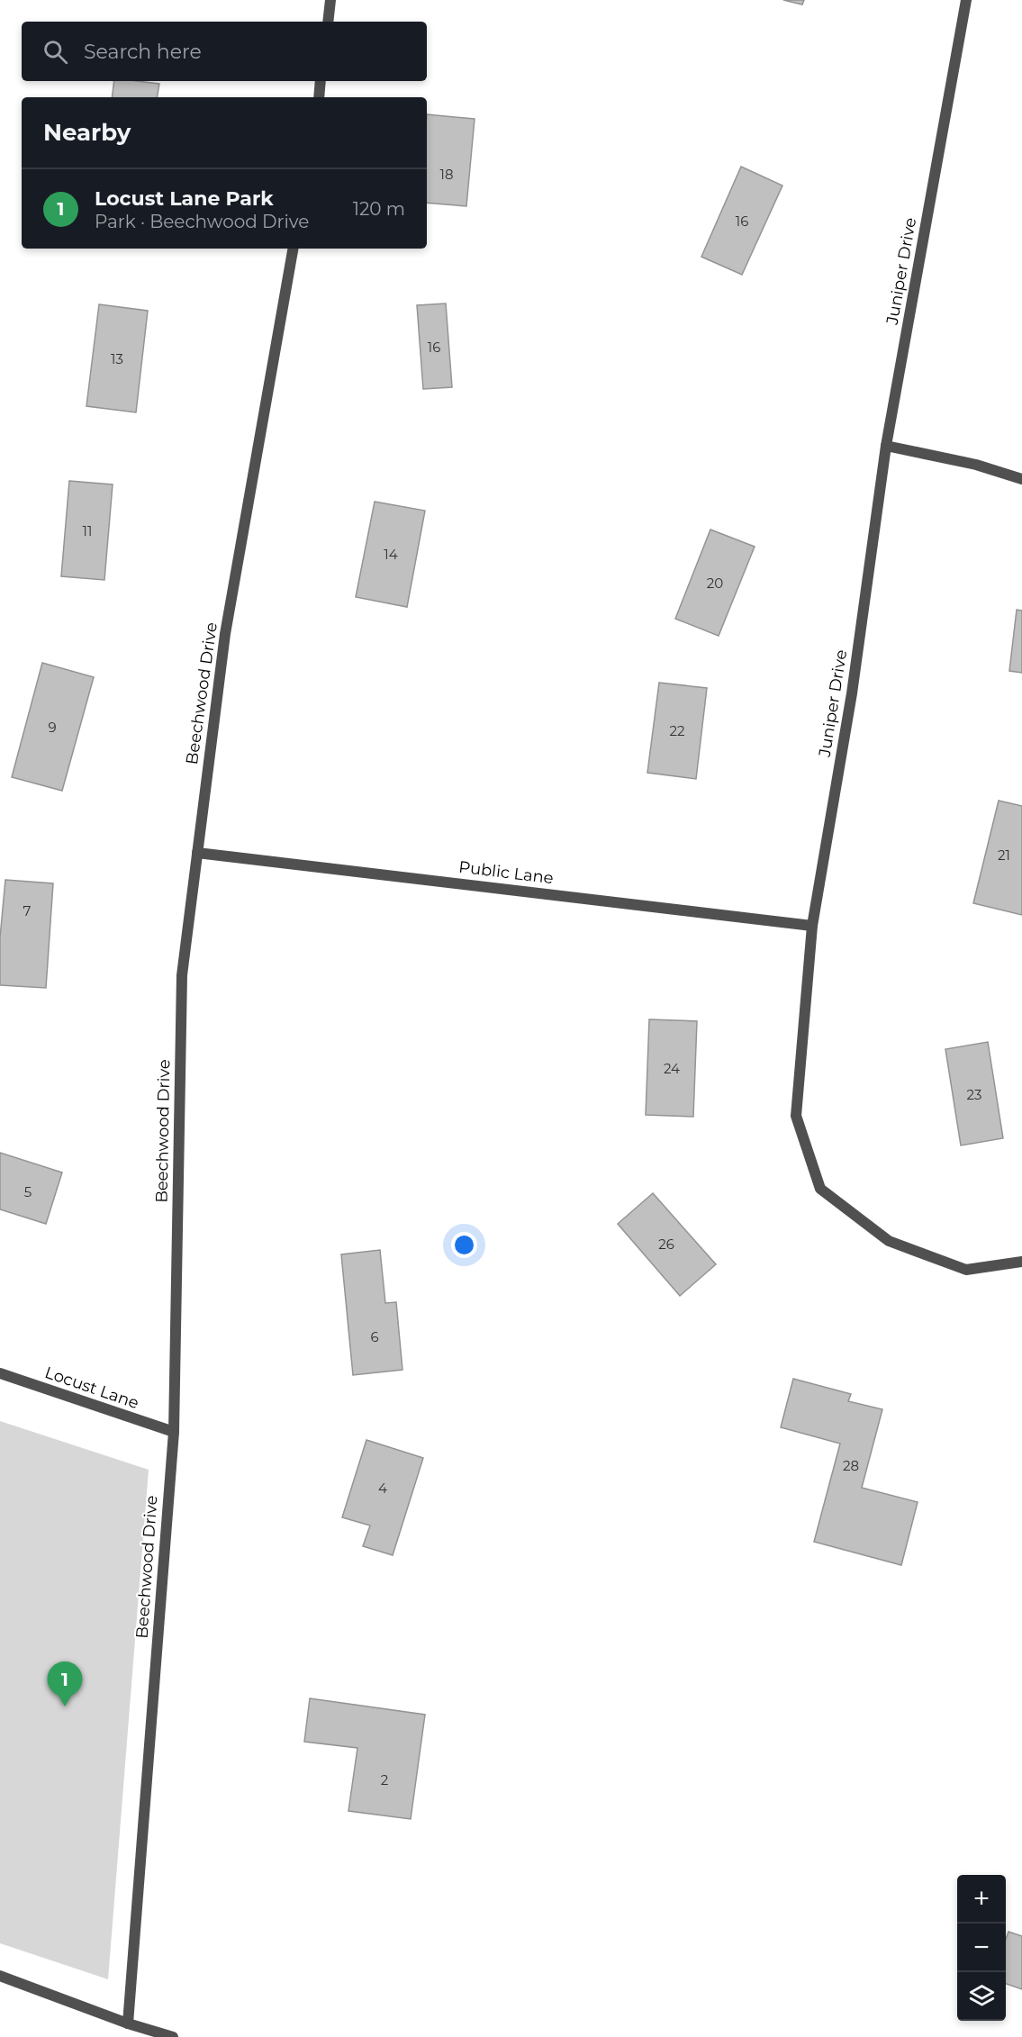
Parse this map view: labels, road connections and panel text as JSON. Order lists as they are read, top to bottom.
{
  "streets": {
    "street": [
      "Juniper Drive",
      "Beechwood Drive",
      "Public Lane",
      "Locust Lane"
    ]
  },
  "crossings": [
    ["Juniper Drive", "Public Lane"],
    ["Beechwood Drive", "Public Lane"],
    ["Beechwood Drive", "Locust Lane"]
  ],
  "house_numbers": [
    "18",
    "16",
    "16",
    "13",
    "11",
    "14",
    "20",
    "9",
    "22",
    "21",
    "7",
    "24",
    "23",
    "5",
    "26",
    "6",
    "28",
    "4",
    "2"
  ],
  "page": {
    "search": "Search here",
    "heading": "Nearby",
    "list": [
      {
        "mark": "1",
        "name": "Locust Lane Park",
        "note": "Park · Beechwood Drive",
        "value": "120 m"
      }
    ],
    "pins": "1",
    "map_buttons": ["+", "−"]
  }
}
